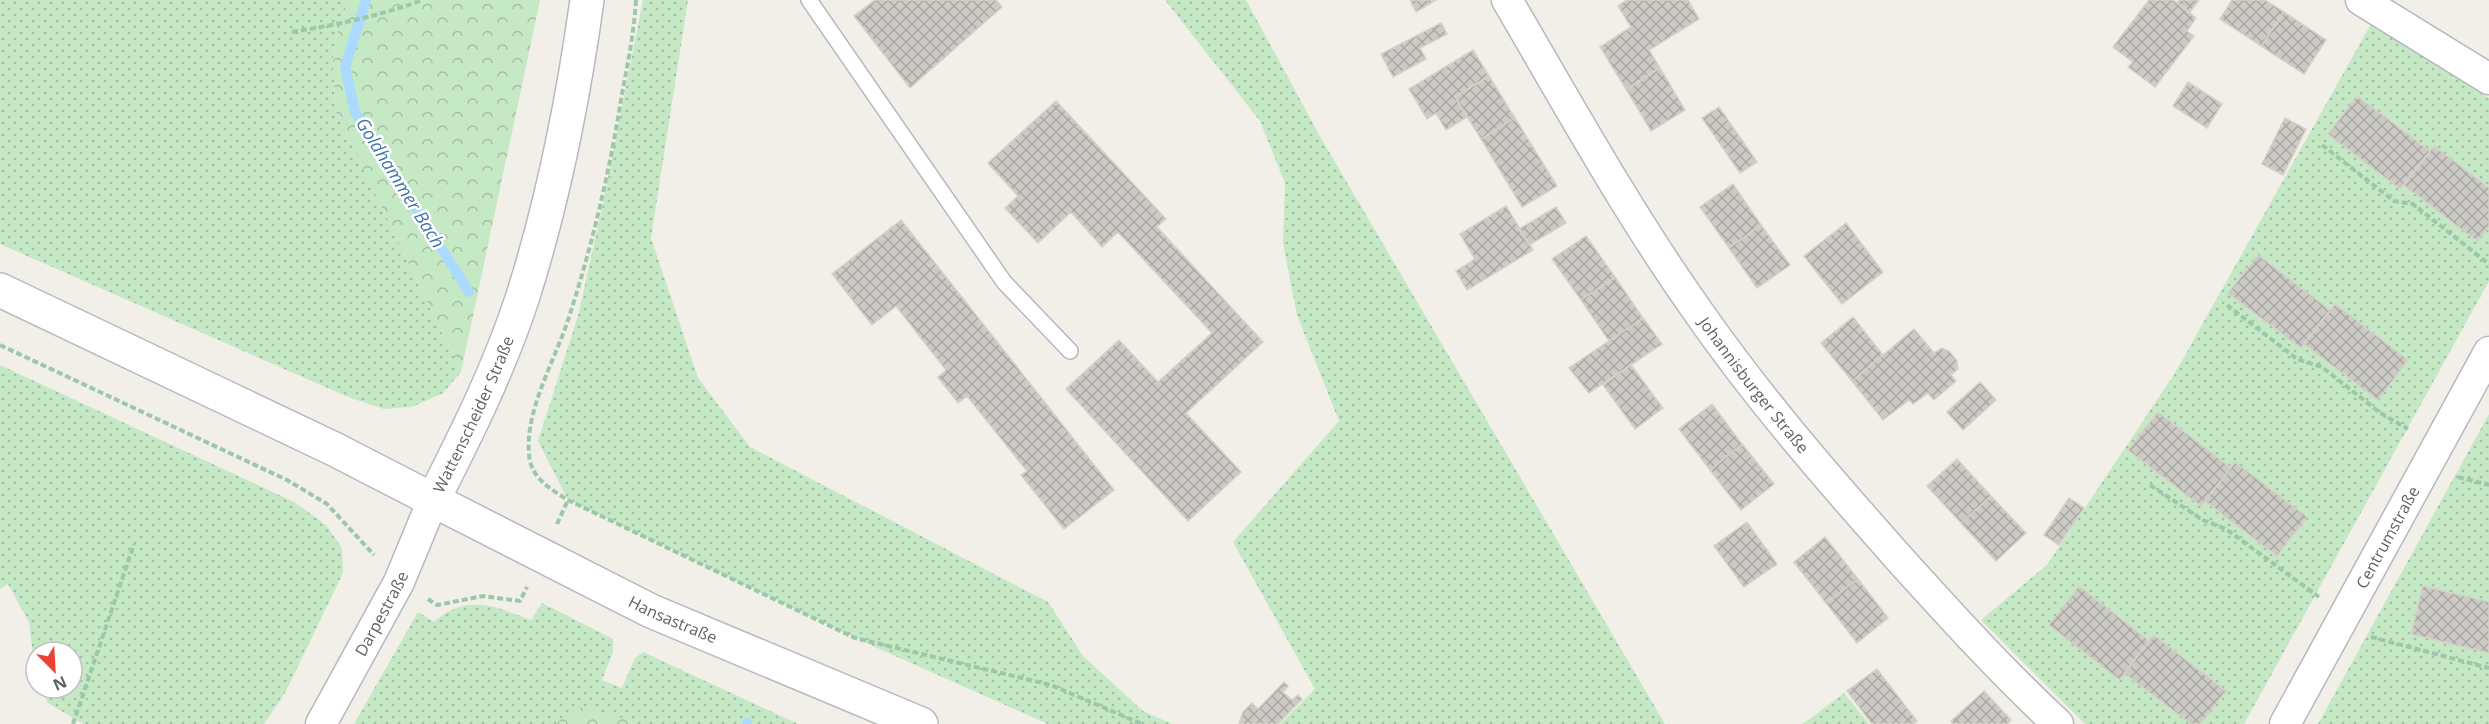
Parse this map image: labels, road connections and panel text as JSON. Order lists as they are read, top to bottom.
{
  "streets": {
    "main road": ["Wattenscheider Straße", "Hansastraße"],
    "street": ["Johannisburger Straße", "Centrumstraße", "Darpestraße"]
  },
  "crossings": [
    ["Wattenscheider Straße", "Darpestraße"],
    ["Wattenscheider Straße", "Hansastraße"],
    ["Darpestraße", "Hansastraße"]
  ],
  "water": ["Goldhammer Bach"],
  "north": "bottom right"
}
